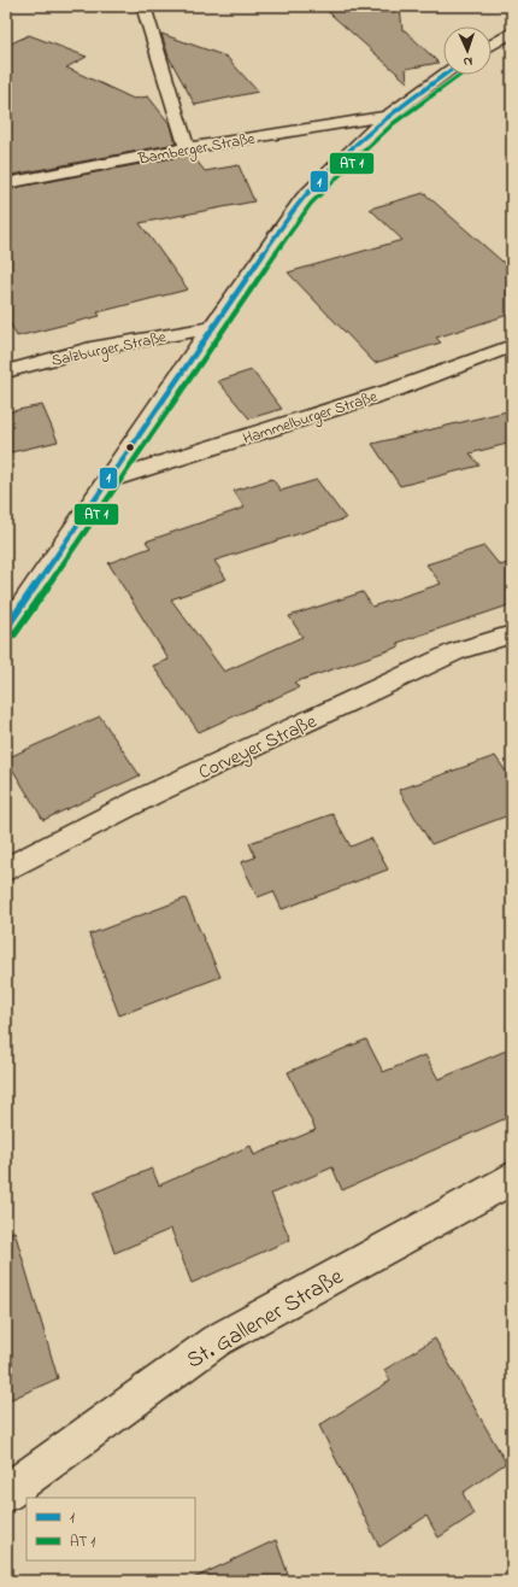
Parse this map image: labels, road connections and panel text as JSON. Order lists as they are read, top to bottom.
{
  "streets": {
    "street": [
      "Bamberger Straße",
      "Salzburger Straße",
      "Hammelburger Straße",
      "Corveyer Straße",
      "St. Gallener Straße"
    ]
  },
  "lines": ["transit line 1"],
  "legend": ["1", "AT 1"],
  "north": "bottom"
}
